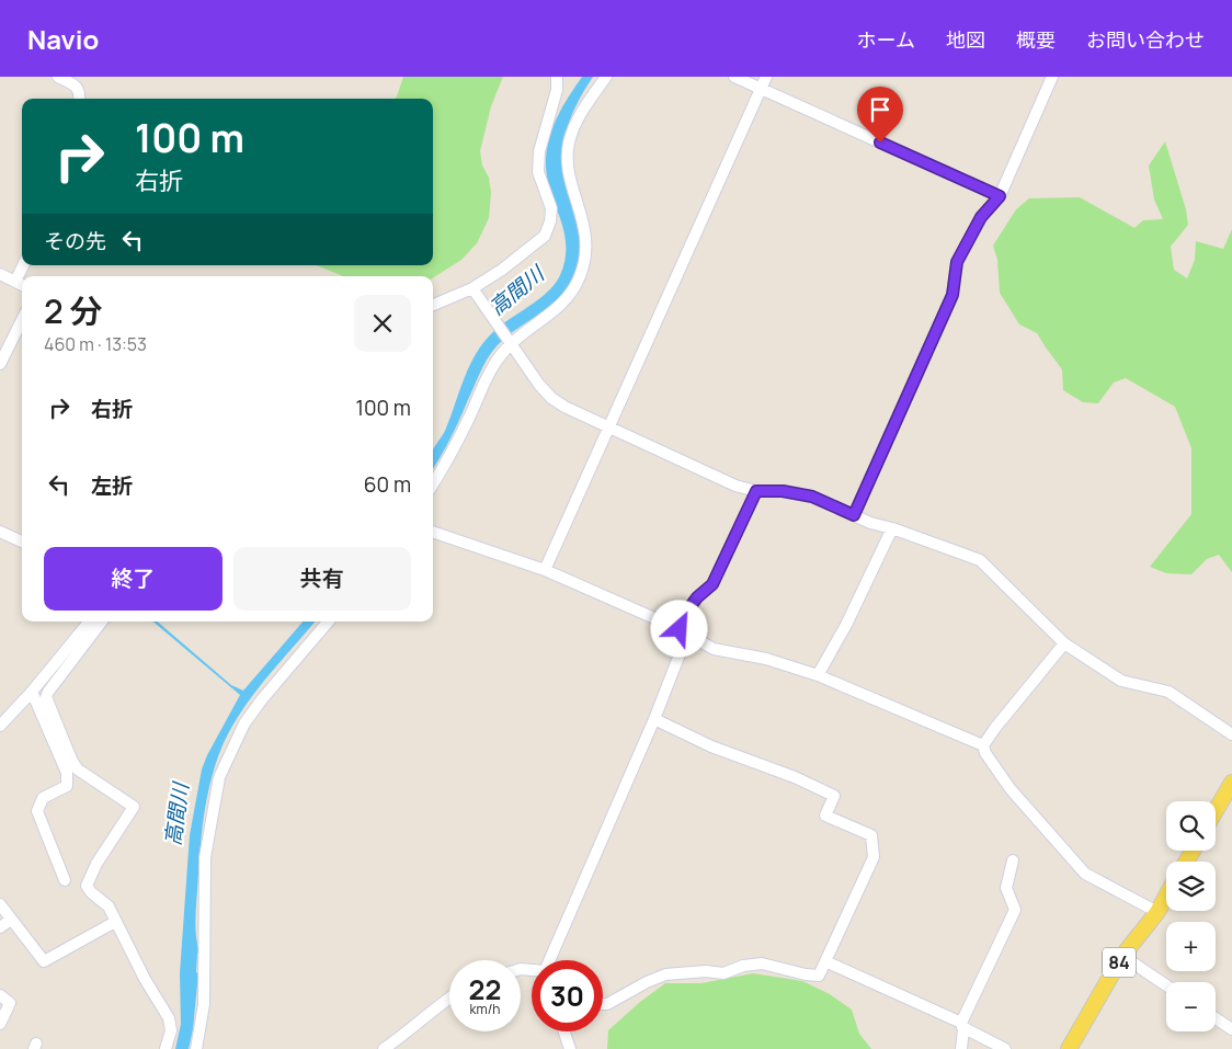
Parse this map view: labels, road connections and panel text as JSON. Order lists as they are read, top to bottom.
{
  "streets": {
    "main road": ["84"]
  },
  "water": ["高間川"],
  "page": {
    "header": "Navio",
    "nav": [
      "ホーム",
      "地図",
      "概要",
      "お問い合わせ"
    ],
    "turn": ["100 m", "右折"],
    "then": "その先",
    "heading": ["2 分", "460 m · 13:53"],
    "list": [
      {
        "name": "右折",
        "value": "100 m"
      },
      {
        "name": "左折",
        "value": "60 m"
      }
    ],
    "buttons": ["終了", "共有"],
    "map_buttons": ["+", "−"],
    "speed": "22 km/h",
    "limit": "30"
  }
}
